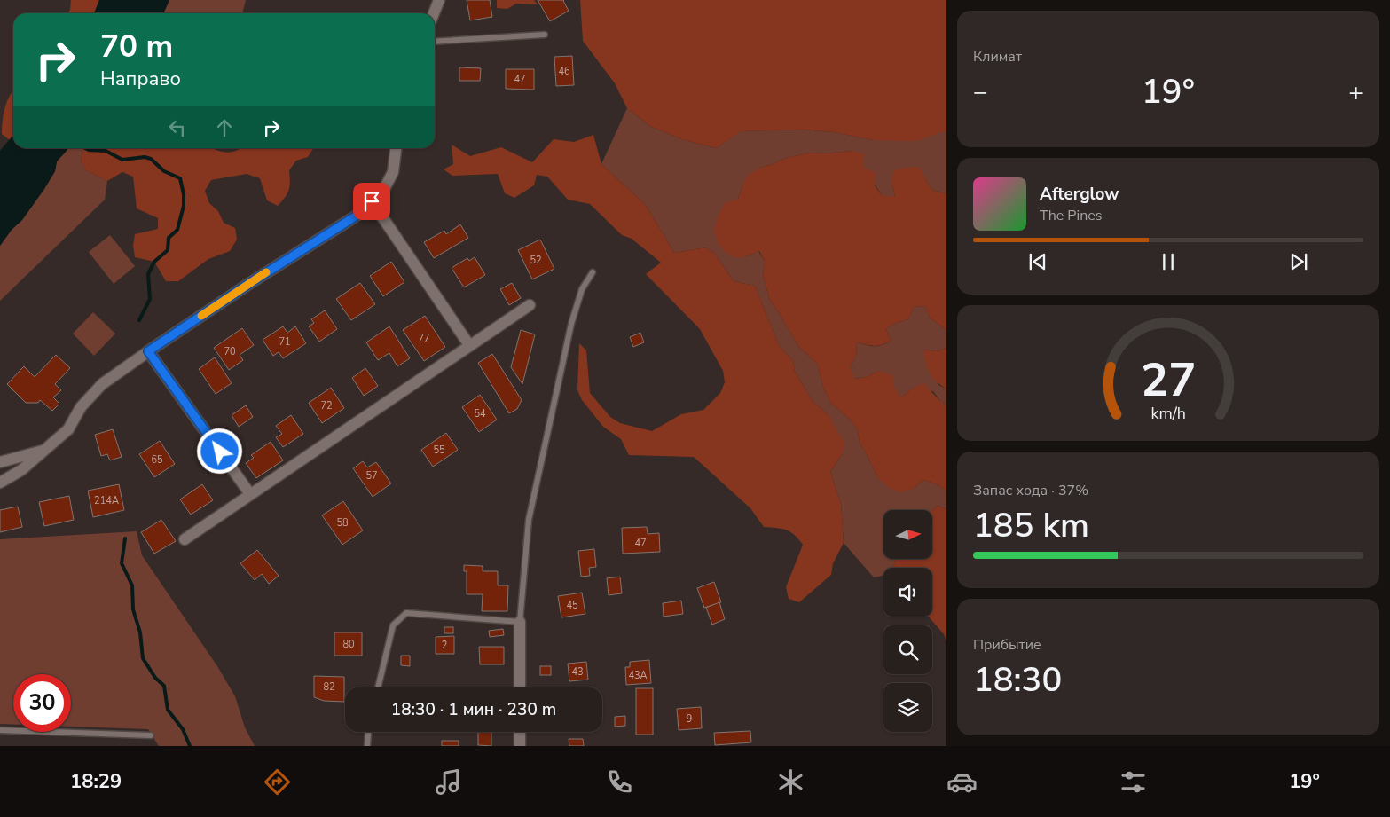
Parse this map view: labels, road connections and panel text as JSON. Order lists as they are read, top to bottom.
{
  "house_numbers": [
    "46",
    "47",
    "52",
    "77",
    "71",
    "70",
    "72",
    "54",
    "55",
    "65",
    "57",
    "214А",
    "58",
    "47",
    "45",
    "80",
    "2",
    "43",
    "43А",
    "82",
    "9"
  ],
  "north": "right",
  "page": {
    "tile": [
      "Климат",
      ["Запас хода · 37%", "185 km"],
      ["Прибытие", "18:30"]
    ],
    "turn": ["70 m", "Направо"],
    "heat": ["−", "19°", "+"],
    "song": ["Afterglow", "The Pines"],
    "limit": "30",
    "trip": "18:30 · 1 мин · 230 m",
    "tabs": ["18:29", "19°"],
    "gauge": ["27", "km/h"]
  }
}
